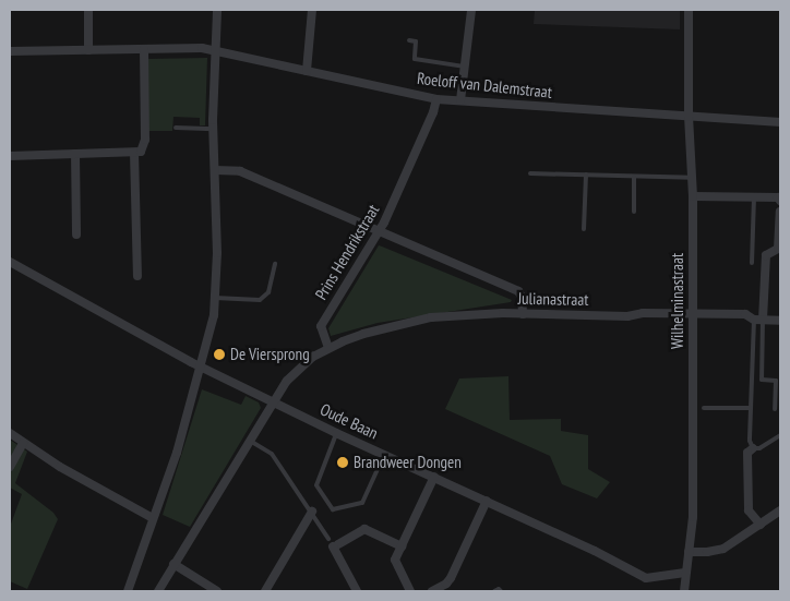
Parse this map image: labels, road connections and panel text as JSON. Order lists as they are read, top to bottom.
{
  "streets": {
    "street": [
      "Roeloff van Dalemstraat",
      "Prins Hendrikstraat",
      "Julianastraat",
      "Wilhelminastraat",
      "Oude Baan"
    ]
  },
  "crossings": [
    ["Roeloff van Dalemstraat", "Prins Hendrikstraat"],
    ["Roeloff van Dalemstraat", "Wilhelminastraat"],
    ["Prins Hendrikstraat", "Julianastraat"],
    ["Julianastraat", "Wilhelminastraat"],
    ["Wilhelminastraat", "Oude Baan"]
  ],
  "places": ["De Viersprong", "Brandweer Dongen"]
}
